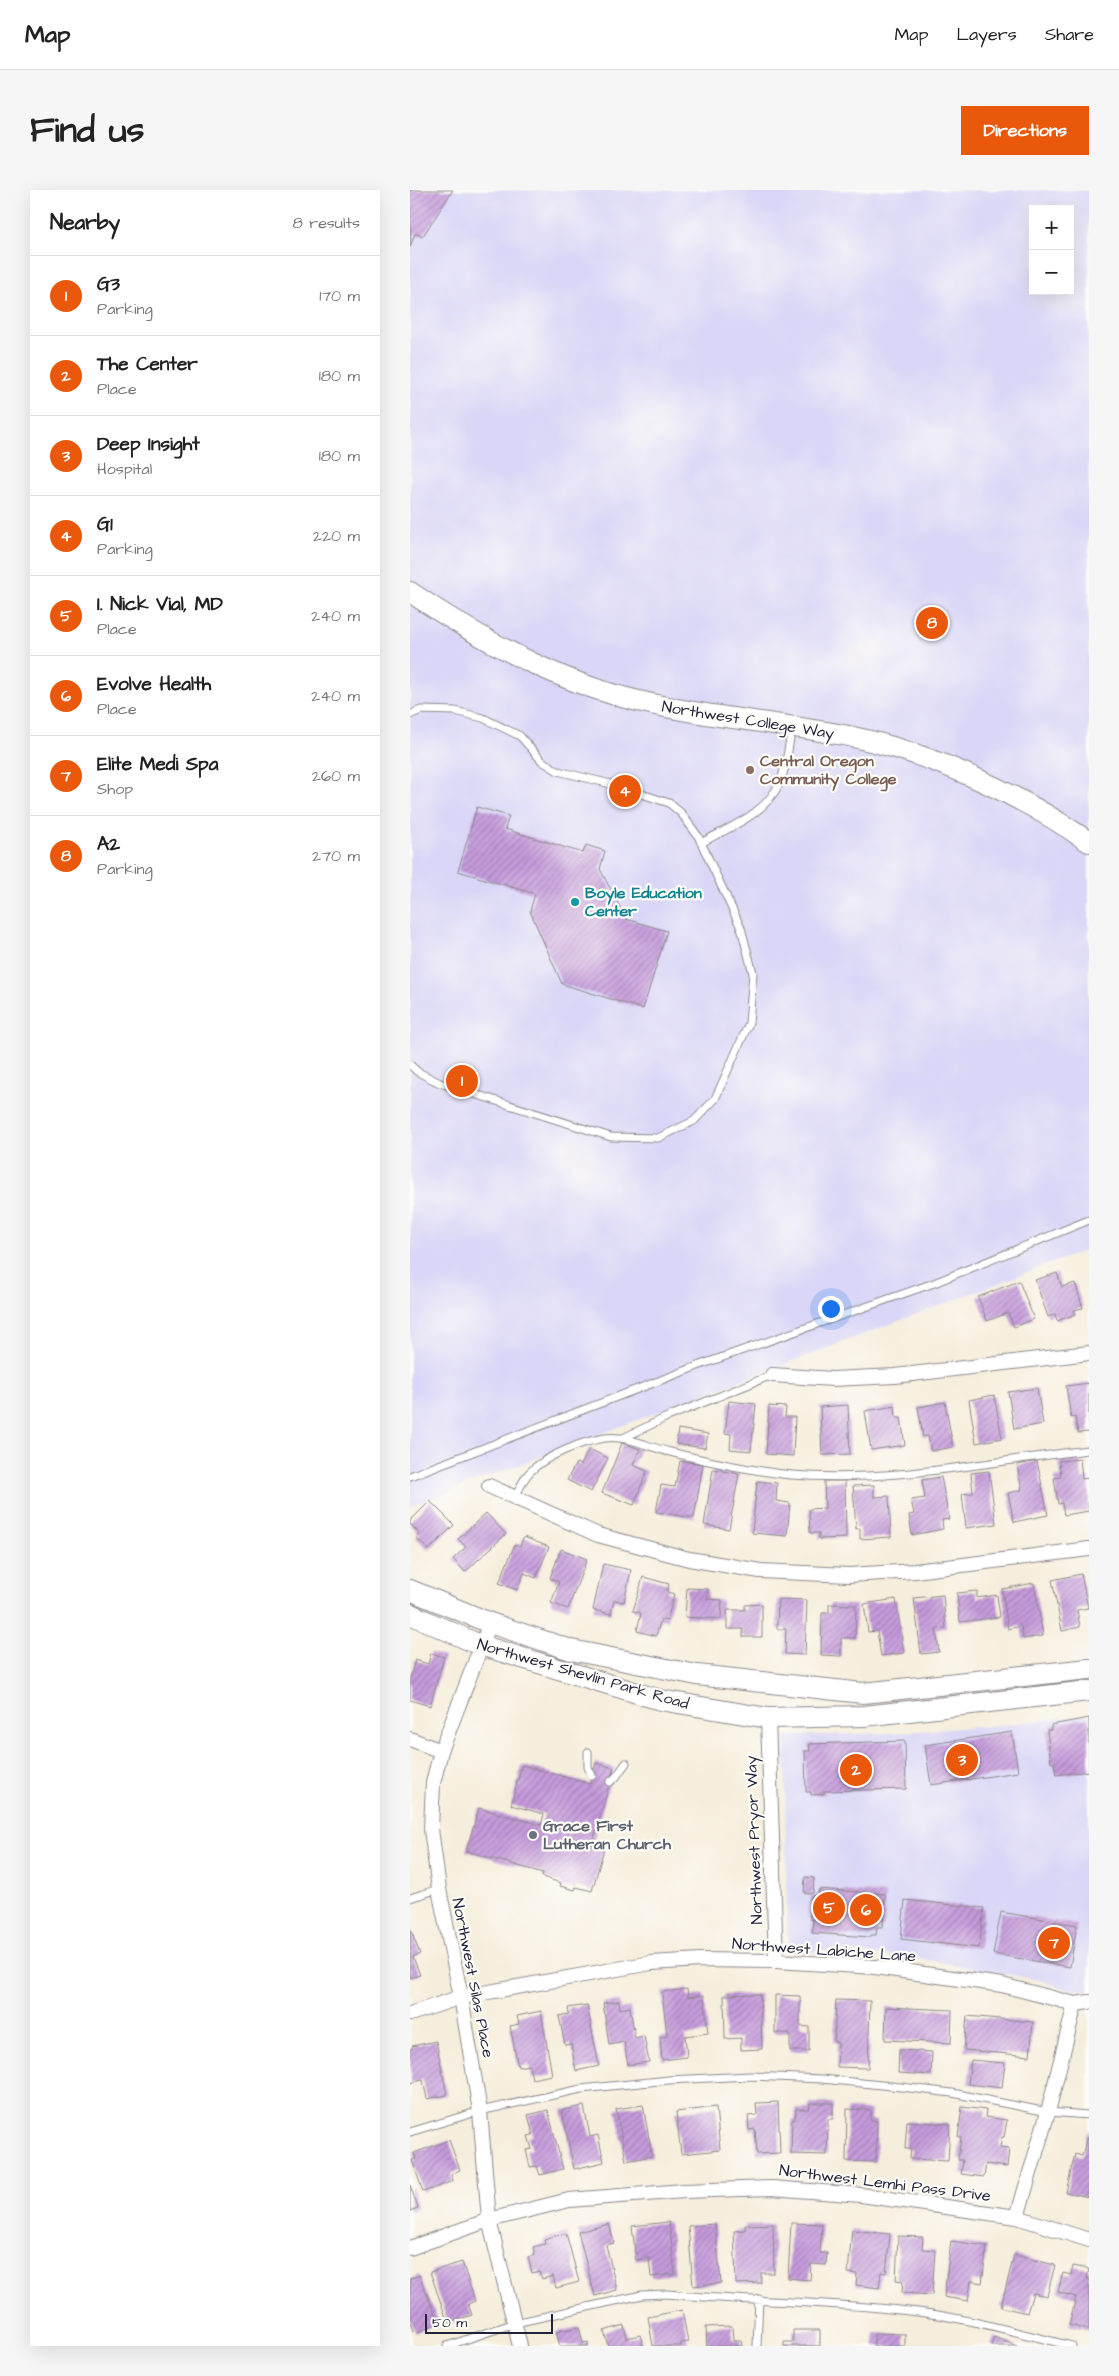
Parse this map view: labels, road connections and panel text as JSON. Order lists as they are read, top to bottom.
{
  "streets": {
    "main road": ["Northwest College Way", "Northwest Shevlin Park Road"],
    "street": [
      "Northwest Pryor Way",
      "Northwest Labiche Lane",
      "Northwest Silas Place",
      "Northwest Lemhi Pass Drive"
    ]
  },
  "crossings": [
    ["Northwest Shevlin Park Road", "Northwest Pryor Way"],
    ["Northwest Shevlin Park Road", "Northwest Silas Place"],
    ["Northwest Pryor Way", "Northwest Labiche Lane"],
    ["Northwest Labiche Lane", "Northwest Silas Place"],
    ["Northwest Silas Place", "Northwest Lemhi Pass Drive"]
  ],
  "places": ["Central Oregon Community College", "Boyle Education Center", "Grace First Lutheran Church"],
  "scale_bar": "50 m",
  "page": {
    "header": "Map",
    "nav": ["Map", "Layers", "Share"],
    "title": "Find us",
    "buttons": "Directions",
    "heading": ["Nearby", "8 results"],
    "map_buttons": ["+", "−"],
    "list": [
      {
        "mark": "1",
        "name": "G3",
        "note": "Parking",
        "value": "170 m"
      },
      {
        "mark": "2",
        "name": "The Center",
        "note": "Place",
        "value": "180 m"
      },
      {
        "mark": "3",
        "name": "Deep Insight",
        "note": "Hospital",
        "value": "180 m"
      },
      {
        "mark": "4",
        "name": "G1",
        "note": "Parking",
        "value": "220 m"
      },
      {
        "mark": "5",
        "name": "I. Nick Vial, MD",
        "note": "Place",
        "value": "240 m"
      },
      {
        "mark": "6",
        "name": "Evolve Health",
        "note": "Place",
        "value": "240 m"
      },
      {
        "mark": "7",
        "name": "Elite Medi Spa",
        "note": "Shop",
        "value": "260 m"
      },
      {
        "mark": "8",
        "name": "A2",
        "note": "Parking",
        "value": "270 m"
      }
    ],
    "pins": [
      "8",
      "4",
      "1",
      "3",
      "2",
      "5",
      "6",
      "7"
    ],
    "scale": "50 m"
  }
}
